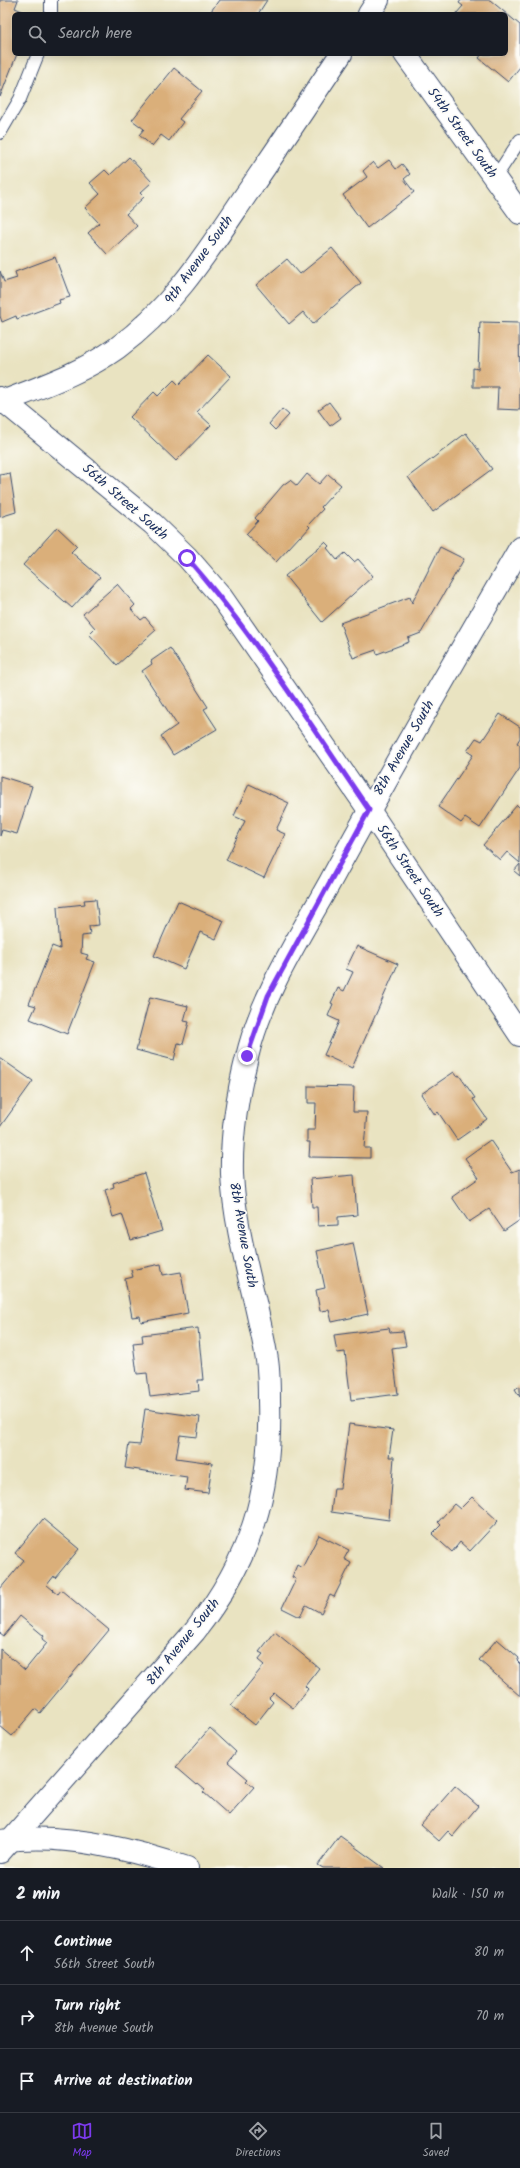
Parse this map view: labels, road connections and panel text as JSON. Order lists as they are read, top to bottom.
{
  "streets": {
    "street": [
      "54th Street South",
      "9th Avenue South",
      "56th Street South",
      "8th Avenue South"
    ]
  },
  "crossings": [
    ["9th Avenue South", "56th Street South"],
    ["56th Street South", "8th Avenue South"]
  ],
  "page": {
    "search": "Search here",
    "heading": ["2 min", "Walk · 150 m"],
    "list": [
      ["Continue", "56th Street South", "80 m"],
      ["Turn right", "8th Avenue South", "70 m"],
      "Arrive at destination"
    ],
    "nav": ["Map", "Directions", "Saved"]
  }
}
